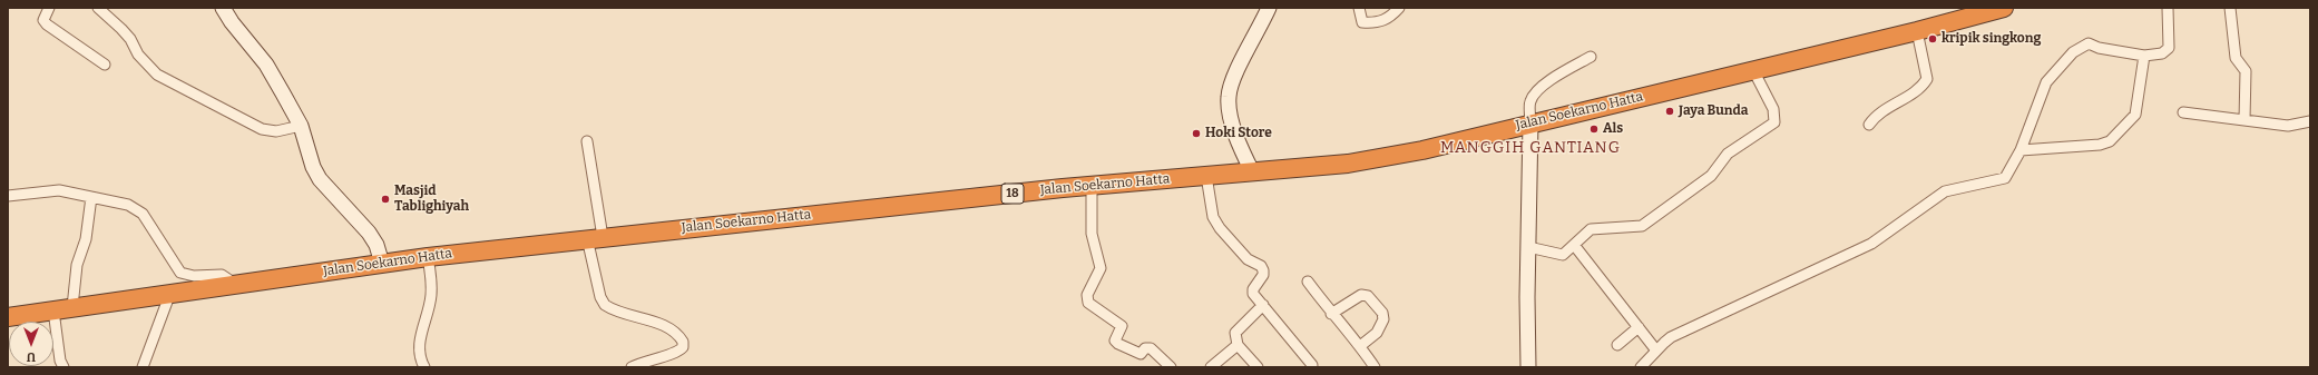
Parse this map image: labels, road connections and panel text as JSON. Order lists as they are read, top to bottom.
{
  "streets": {
    "highway": ["Jalan Soekarno Hatta", "18"]
  },
  "districts": ["MANGGIH GANTIANG"],
  "places": [
    "kripik singkong",
    "Jaya Bunda",
    "Als",
    "Hoki Store",
    "Masjid Tablighiyah"
  ],
  "north": "bottom"
}
